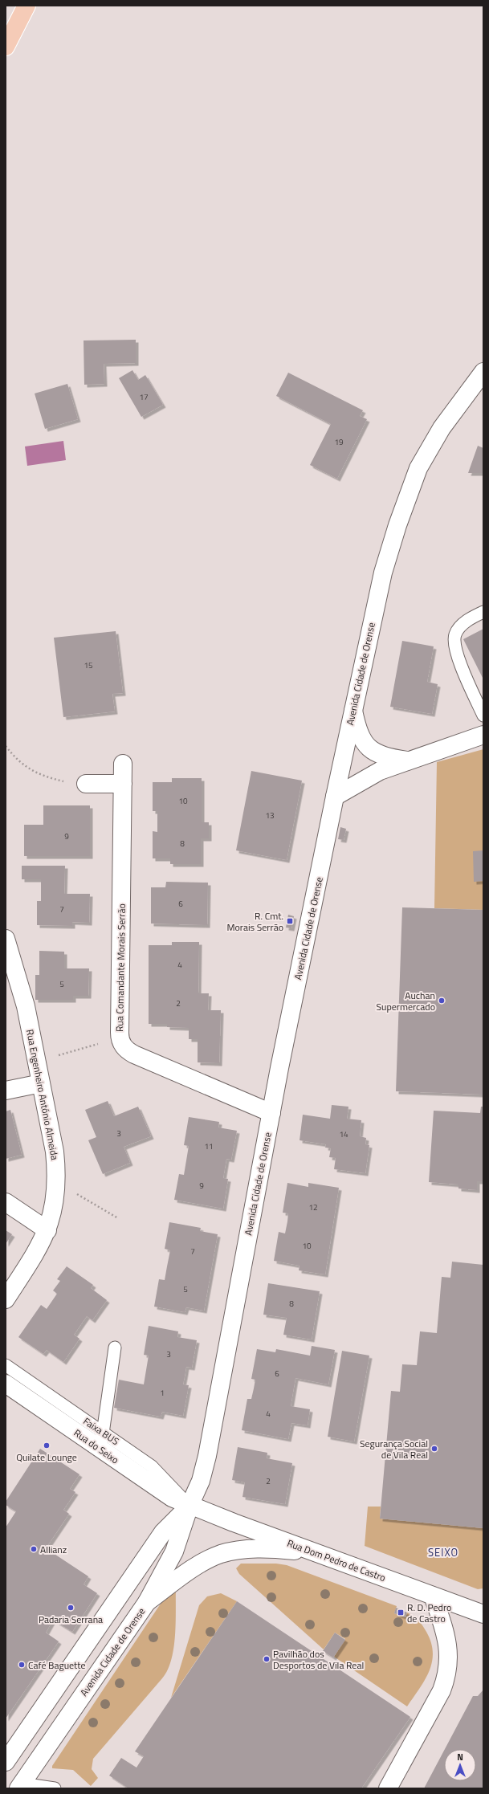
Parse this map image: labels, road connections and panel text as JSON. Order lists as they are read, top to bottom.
{
  "streets": {
    "street": [
      "Avenida Cidade de Orense",
      "Rua Comandante Morais Serrão",
      "Rua Engenheiro António Almeida",
      "Rua do Seixo",
      "Rua Dom Pedro de Castro"
    ],
    "lane": ["Faixa BUS"]
  },
  "crossings": [
    ["Avenida Cidade de Orense", "Rua Comandante Morais Serrão"],
    ["Avenida Cidade de Orense", "Rua do Seixo"],
    ["Avenida Cidade de Orense", "Rua Dom Pedro de Castro"],
    ["Faixa BUS", "Rua do Seixo"],
    ["Rua do Seixo", "Rua Dom Pedro de Castro"]
  ],
  "districts": ["SEIXO"],
  "places": {
    "transit": ["R. Cmt. Morais Serrão", "R. D. Pedro de Castro"],
    "other": [
      "Auchan Supermercado",
      "Quilate Lounge",
      "Segurança Social de Vila Real",
      "Allianz",
      "Padaria Serrana",
      "Pavilhão dos Desportos de Vila Real",
      "Café Baguette"
    ]
  },
  "house_numbers": [
    "17",
    "19",
    "15",
    "10",
    "13",
    "9",
    "8",
    "6",
    "7",
    "4",
    "5",
    "2",
    "3",
    "14",
    "11",
    "9",
    "12",
    "10",
    "7",
    "5",
    "8",
    "3",
    "6",
    "1",
    "4",
    "2"
  ],
  "north": "top"
}
